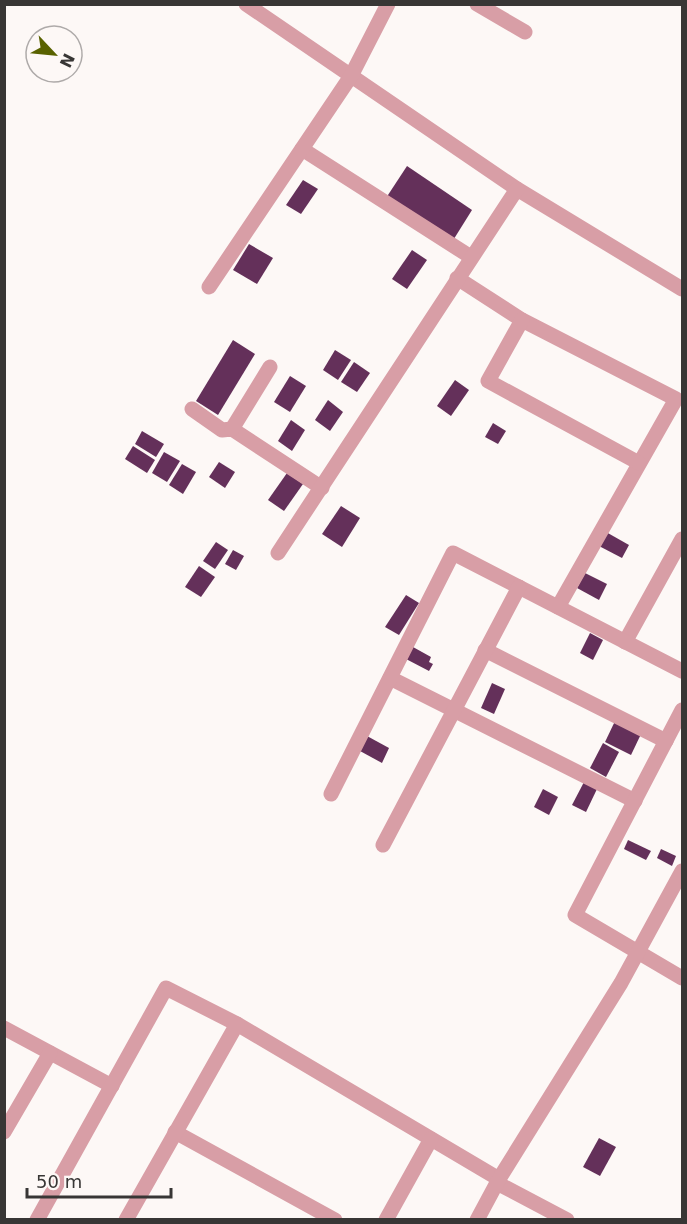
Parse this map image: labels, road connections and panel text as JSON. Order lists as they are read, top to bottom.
{
  "scale_bar": "50 m",
  "north": "bottom right"
}
